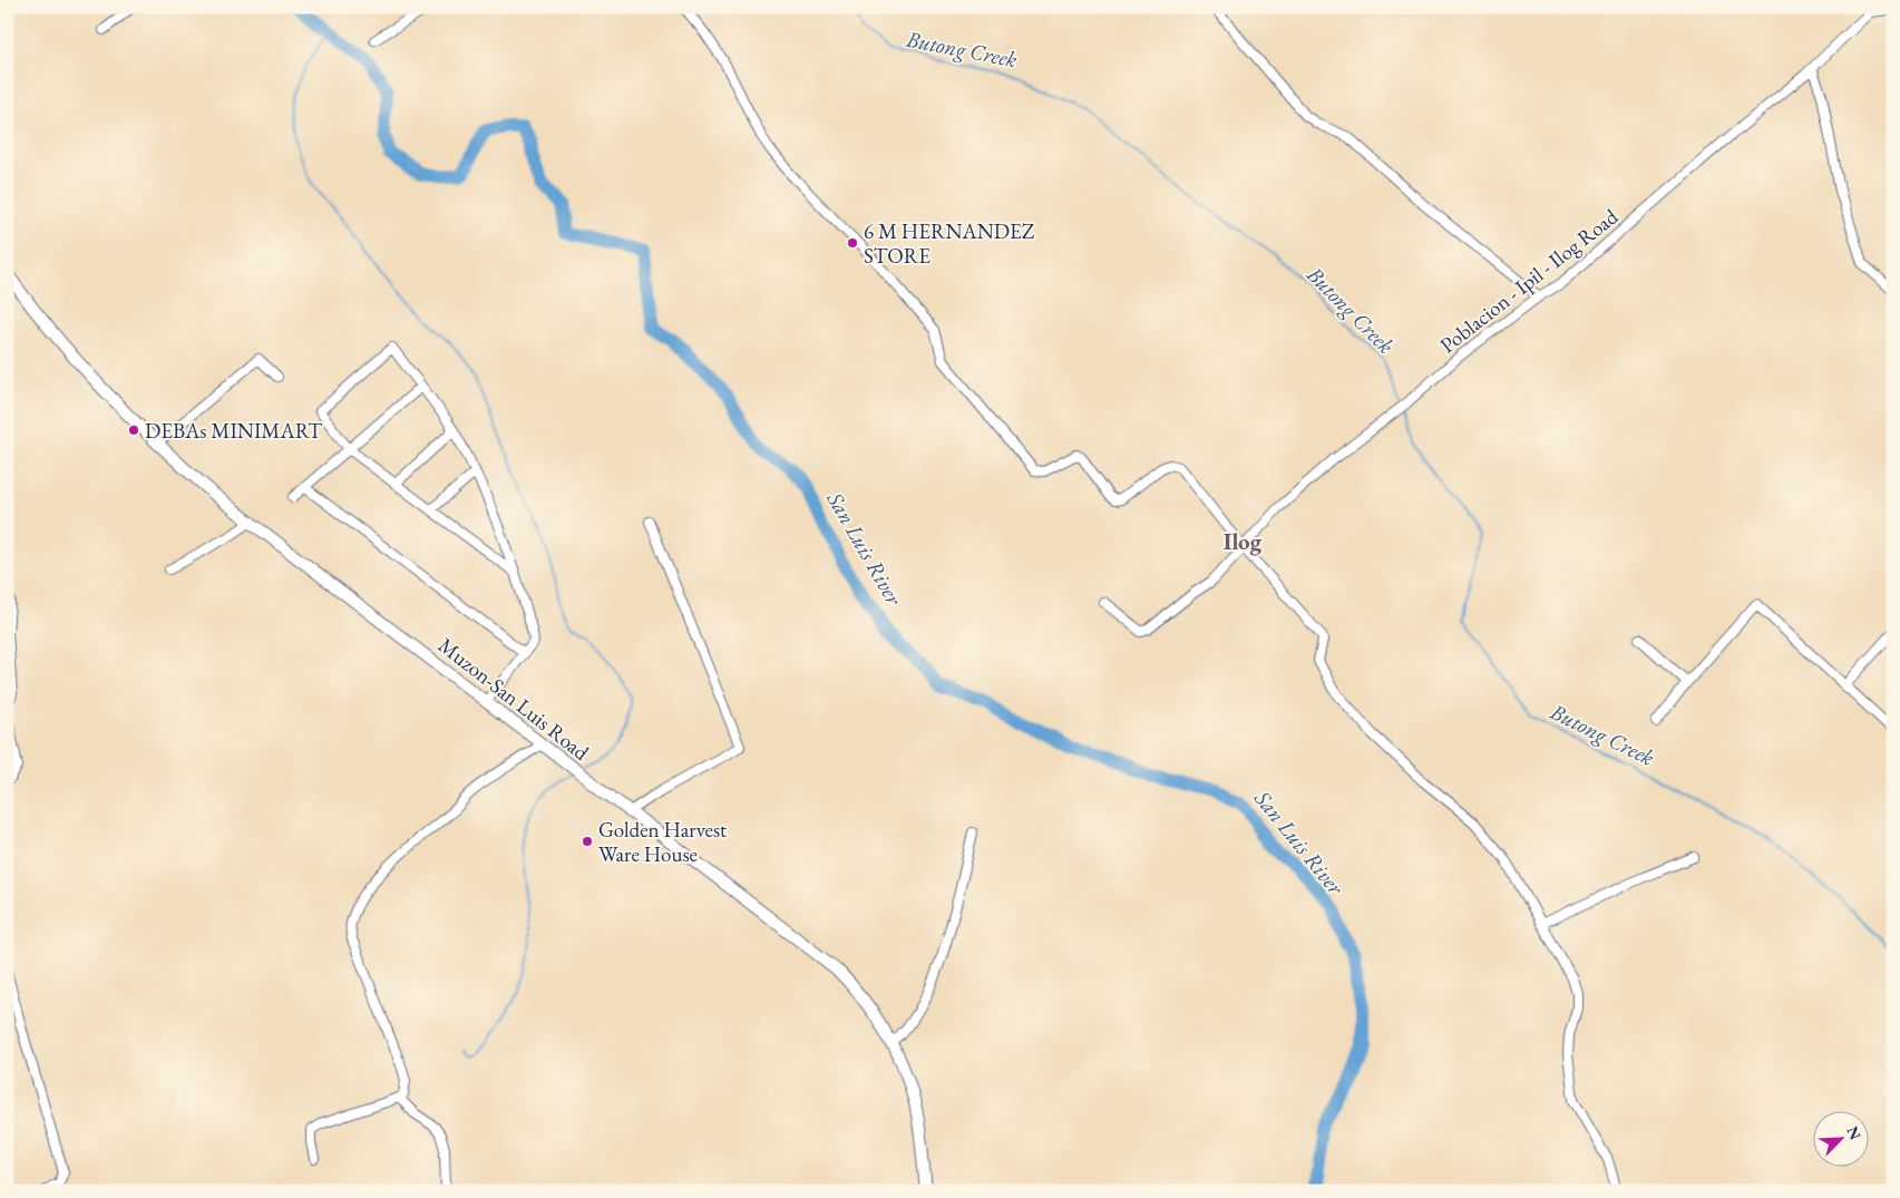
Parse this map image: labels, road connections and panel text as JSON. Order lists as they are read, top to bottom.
{
  "streets": {
    "main road": ["Muzon-San Luis Road"],
    "street": ["Poblacion - Ipil - Ilog Road"]
  },
  "districts": ["Ilog"],
  "water": ["Butong Creek", "San Luis River"],
  "places": ["6 M HERNANDEZ STORE", "DEBAs MINIMART", "Golden Harvest Ware House"],
  "north": "top right"
}
